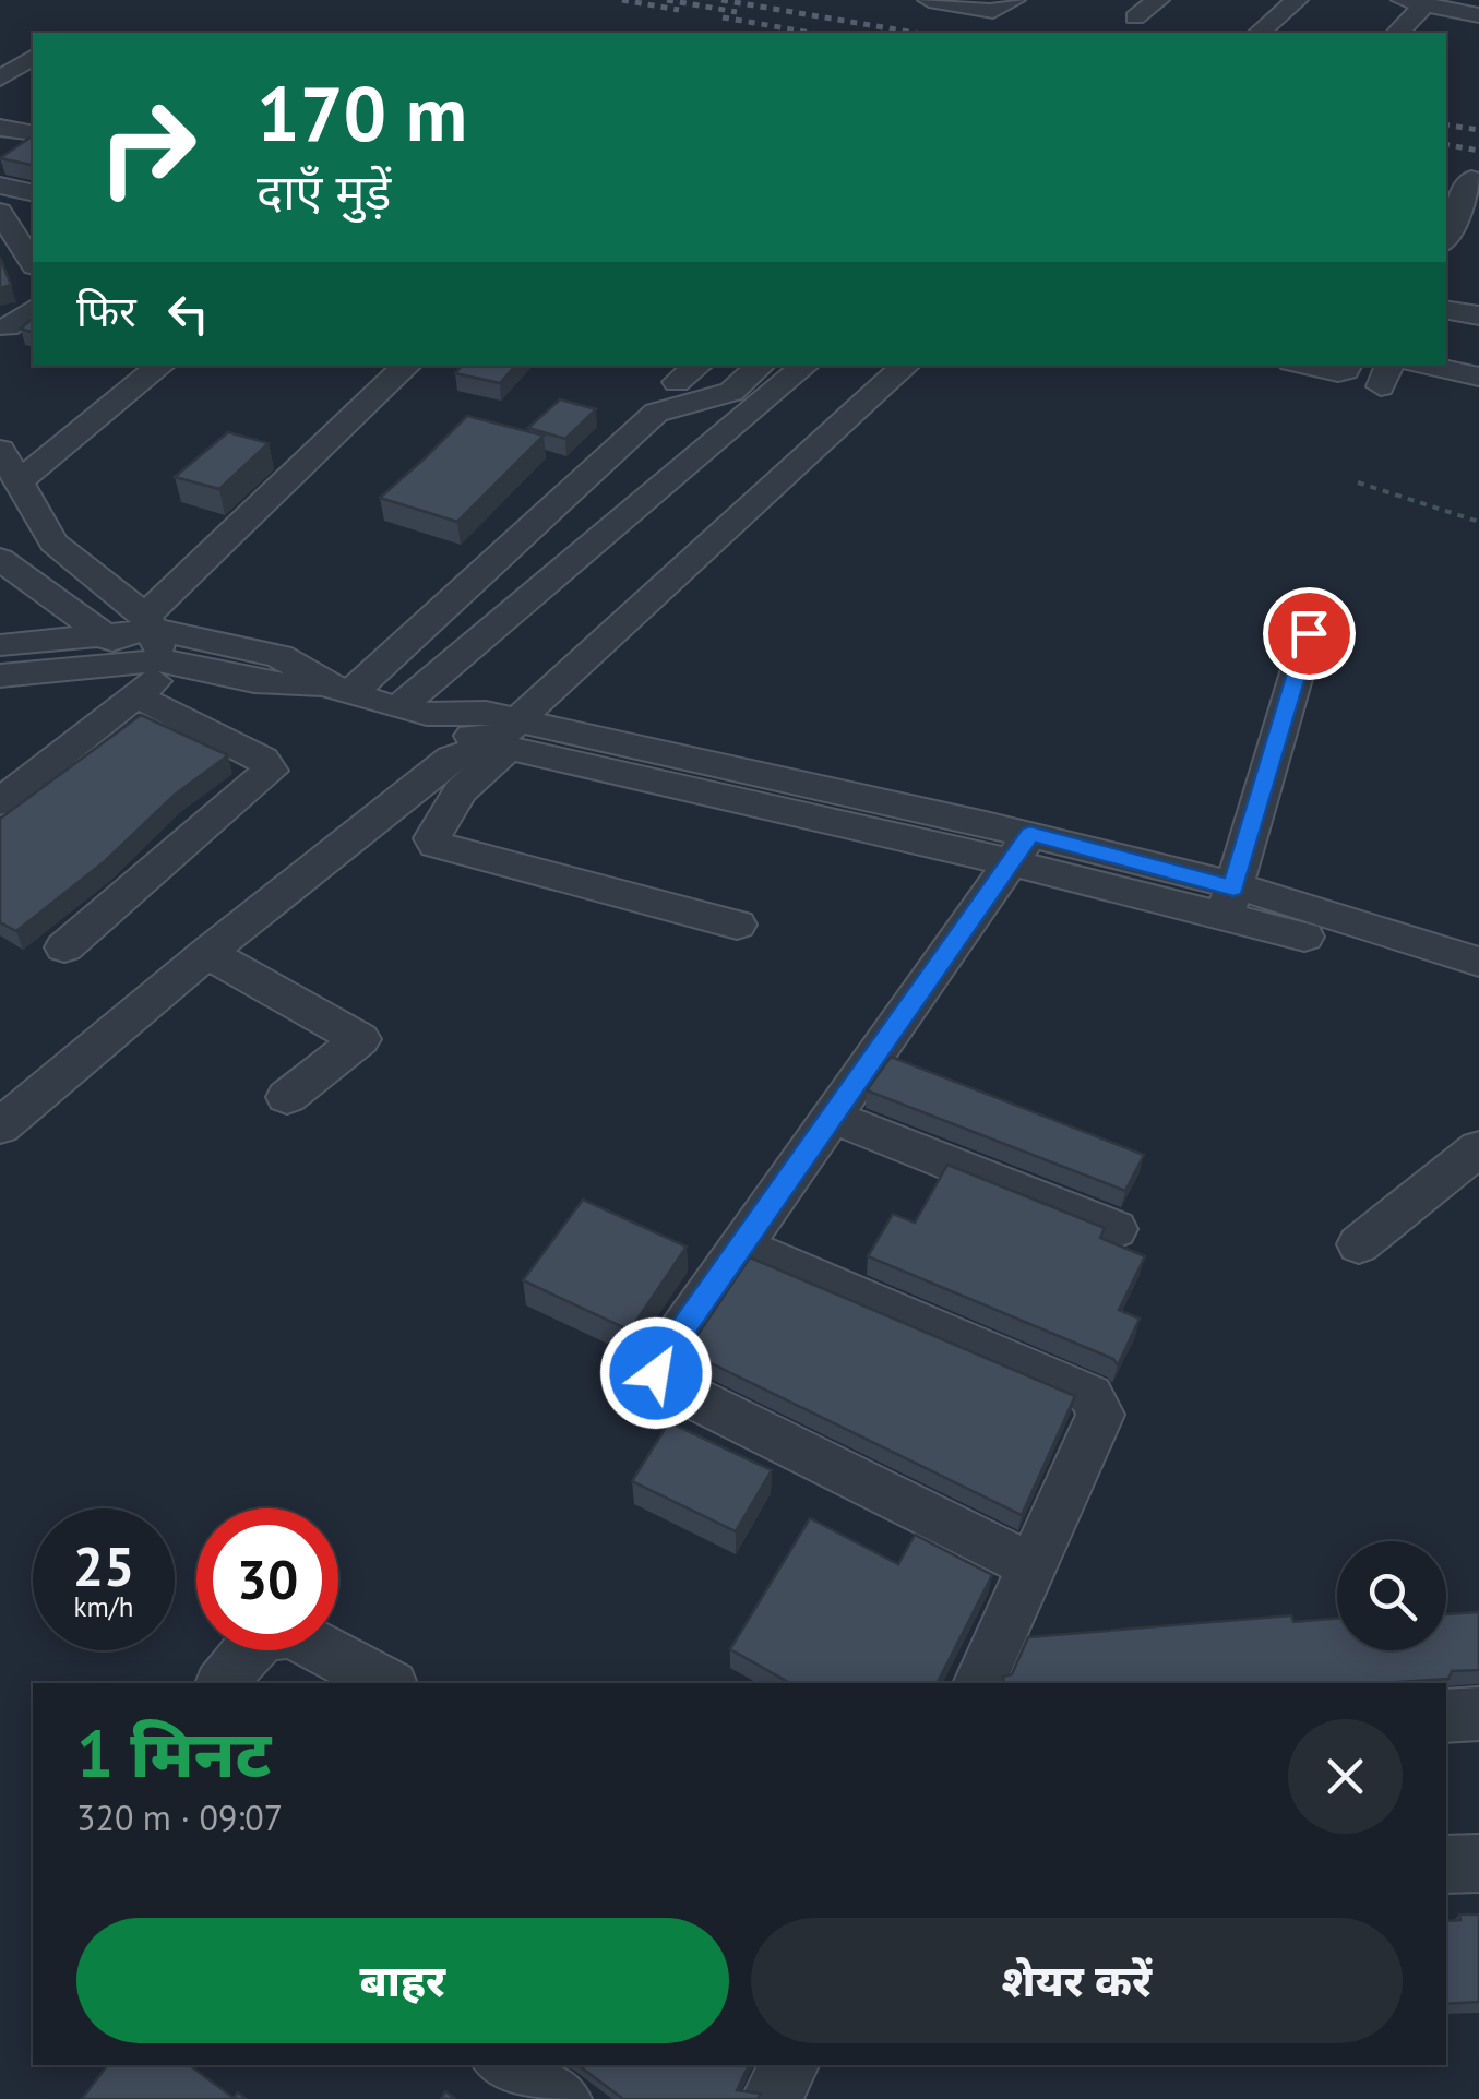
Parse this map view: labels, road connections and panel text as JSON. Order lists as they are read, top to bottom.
{
  "page": {
    "turn": ["170 m", "दाएँ मुड़ें"],
    "then": "फिर",
    "speed": "25 km/h",
    "limit": "30",
    "heading": ["1 मिनट", "320 m · 09:07"],
    "buttons": ["बाहर", "शेयर करें"]
  }
}
